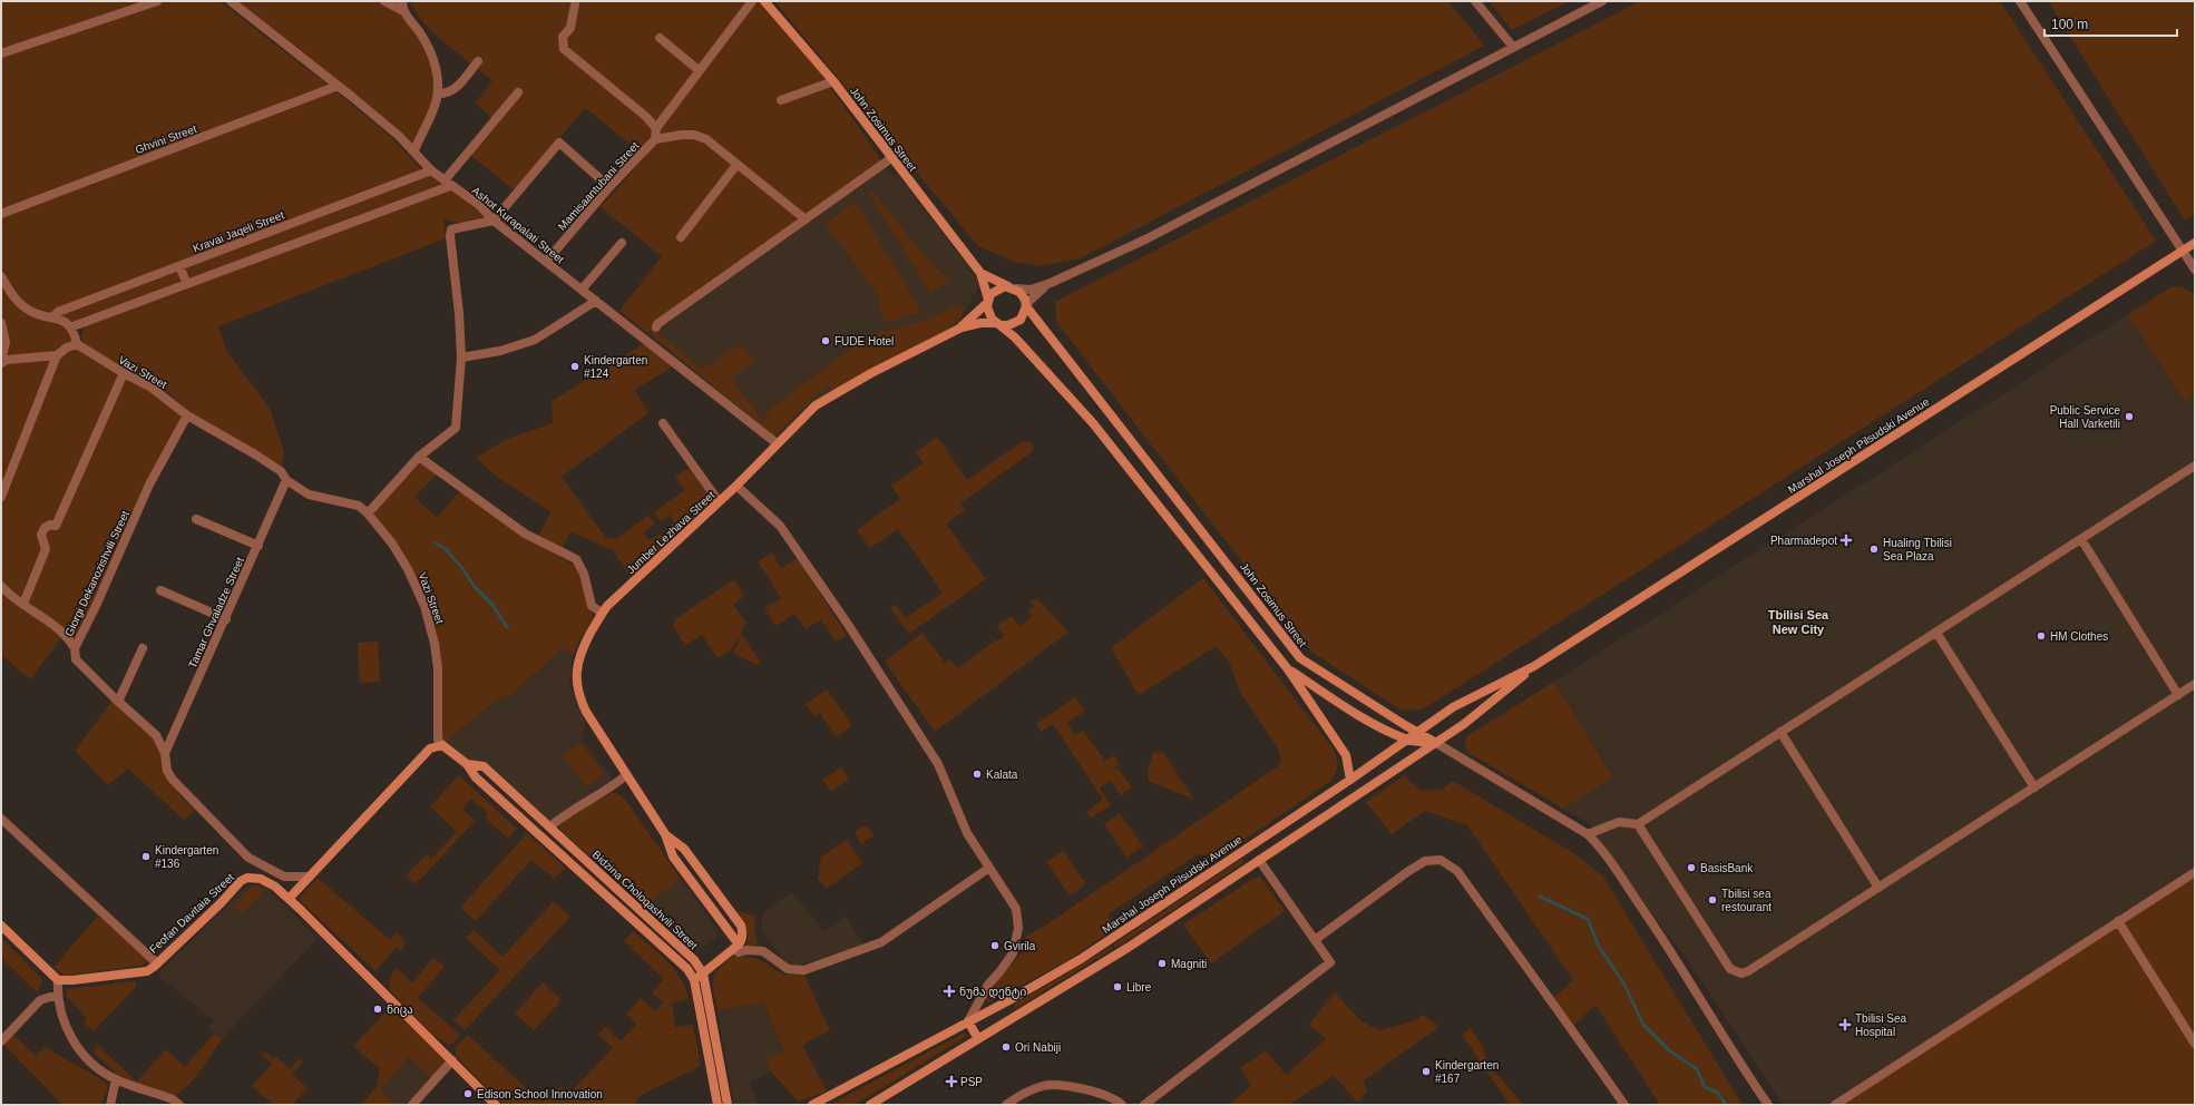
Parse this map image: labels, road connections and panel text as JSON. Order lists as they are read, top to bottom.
{
  "streets": {
    "street": [
      "John Zosimus Street",
      "Ghvini Street",
      "Mamisaantubani Street",
      "Ashot Kurapalati Street",
      "Kravai Jaqeli Street",
      "Vazi Street",
      "Marshal Joseph Pilsudski Avenue",
      "Jumber Lezhava Street",
      "Giorgi Dekanozishvili Street",
      "Tamar Ghvaladze Street",
      "Bidzina Choloqashvili Street",
      "Feofan Davitaia Street"
    ]
  },
  "crossings": [
    ["John Zosimus Street", "Marshal Joseph Pilsudski Avenue"],
    ["John Zosimus Street", "Jumber Lezhava Street"],
    ["Ghvini Street", "Ashot Kurapalati Street"],
    ["Mamisaantubani Street", "Ashot Kurapalati Street"],
    ["Ashot Kurapalati Street", "Kravai Jaqeli Street"],
    ["Ashot Kurapalati Street", "Jumber Lezhava Street"],
    ["Vazi Street", "Giorgi Dekanozishvili Street"],
    ["Vazi Street", "Tamar Ghvaladze Street"],
    ["Vazi Street", "Bidzina Choloqashvili Street"],
    ["Giorgi Dekanozishvili Street", "Tamar Ghvaladze Street"]
  ],
  "districts": ["Tbilisi Sea New City"],
  "places": {
    "other": [
      "FUDE Hotel",
      "Kindergarten #124",
      "Public Service Hall Varketili",
      "Hualing Tbilisi Sea Plaza",
      "HM Clothes",
      "Kalata",
      "Kindergarten #136",
      "BasisBank",
      "Tbilisi sea restourant",
      "Gvirila",
      "Magniti",
      "Libre",
      "ნიცა",
      "Ori Nabiji",
      "Kindergarten #167",
      "Edison School Innovation"
    ],
    "health": [
      "Pharmadepot",
      "ნუმა დენტი",
      "Tbilisi Sea Hospital",
      "PSP"
    ]
  },
  "scale_bar": "100 m"
}
